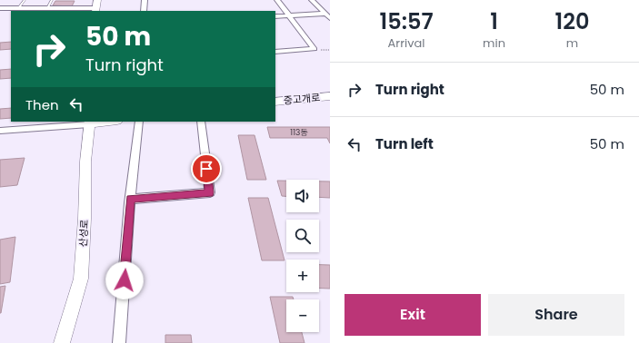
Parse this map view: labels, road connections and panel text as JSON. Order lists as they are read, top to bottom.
{
  "streets": {
    "street": ["중고개로", "산성로"]
  },
  "house_numbers": ["113동"],
  "page": {
    "eta": [
      "15:57",
      "Arrival",
      "1",
      "min",
      "120",
      "m"
    ],
    "turn": ["50 m", "Turn right"],
    "list": [
      {
        "name": "Turn right",
        "value": "50 m"
      },
      {
        "name": "Turn left",
        "value": "50 m"
      }
    ],
    "then": "Then",
    "map_buttons": ["+", "−"],
    "buttons": ["Exit", "Share"]
  }
}
